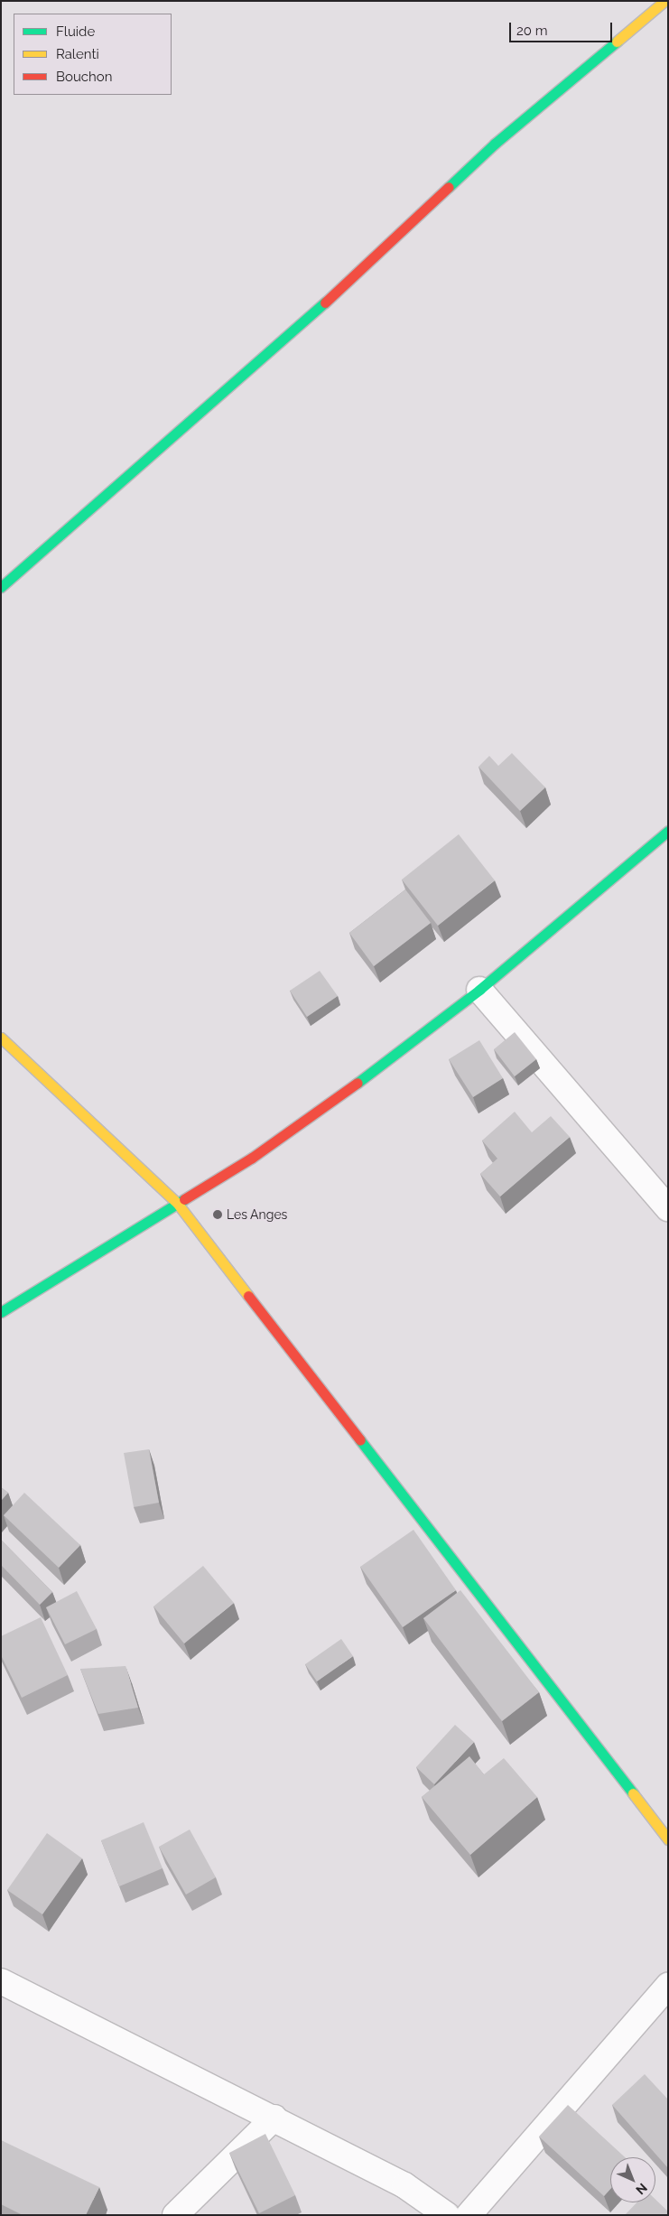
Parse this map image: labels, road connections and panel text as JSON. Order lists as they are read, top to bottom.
{
  "places": ["Les Anges"],
  "legend": ["Fluide", "Ralenti", "Bouchon"],
  "scale_bar": "20 m",
  "north": "bottom right"
}
